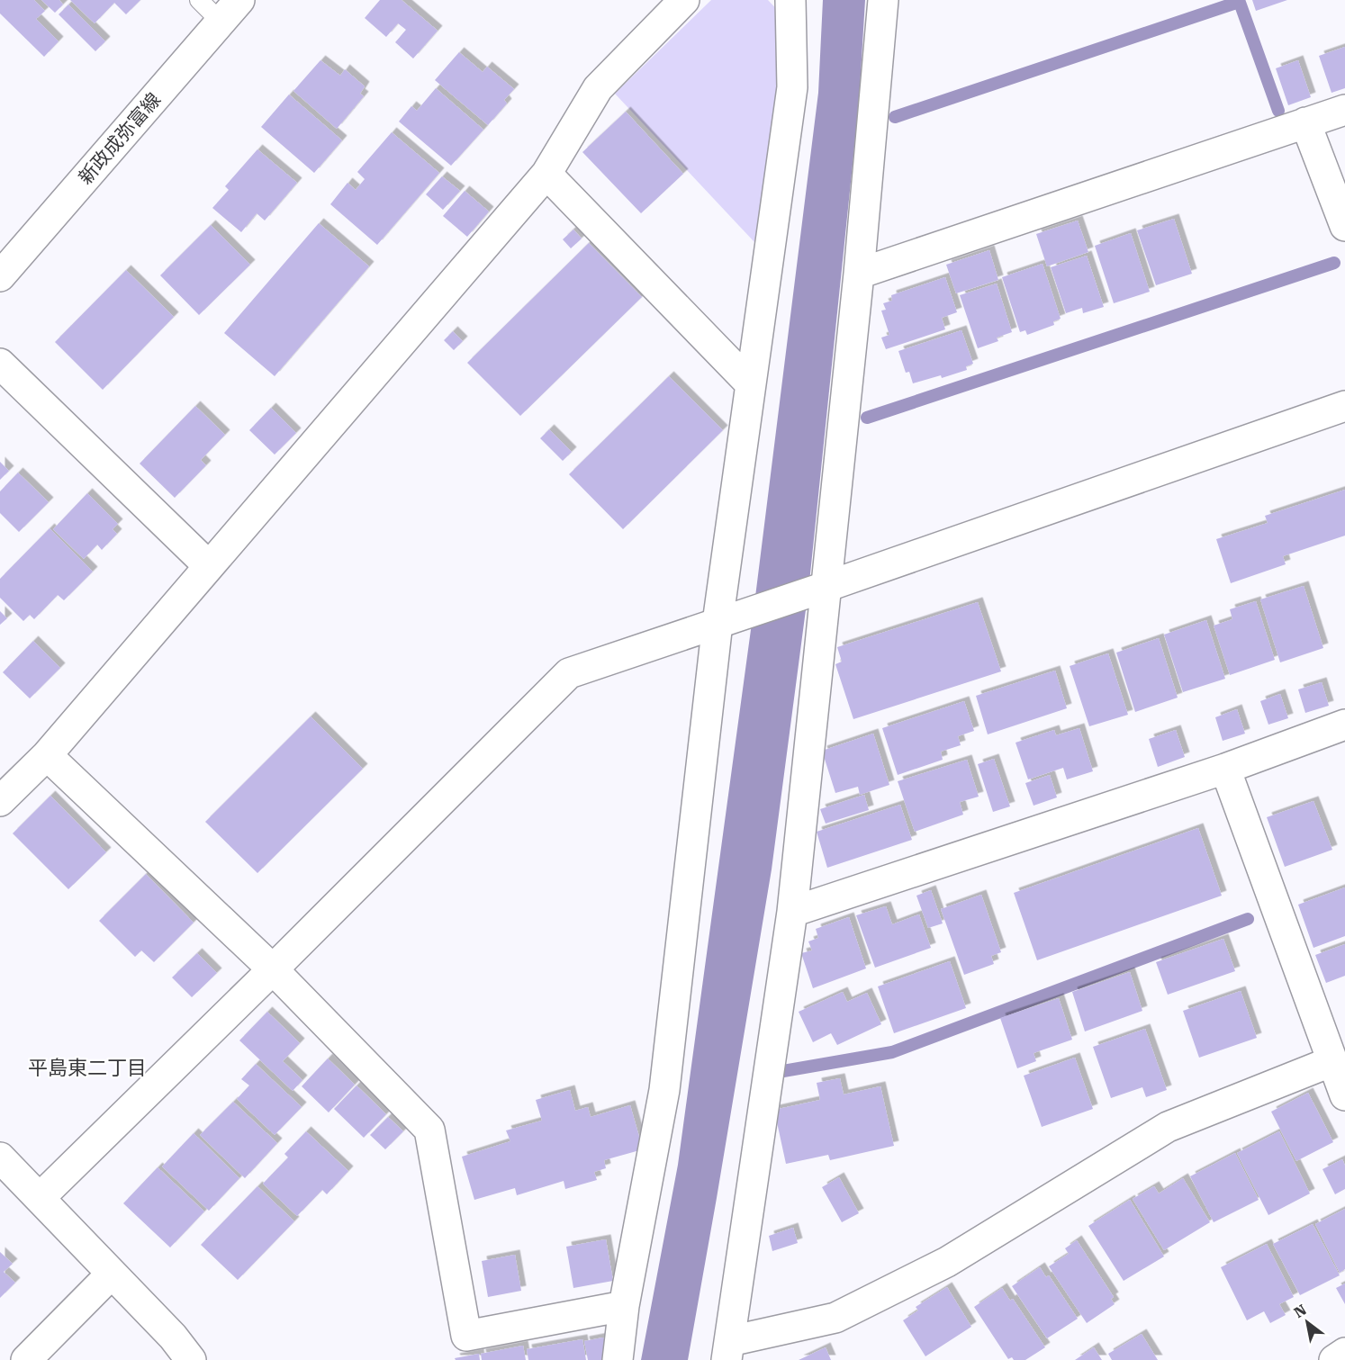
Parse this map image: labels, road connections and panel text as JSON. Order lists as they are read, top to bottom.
{
  "streets": {
    "street": ["新政成弥富線"]
  },
  "districts": ["平島東二丁目"],
  "north": "top left"
}
